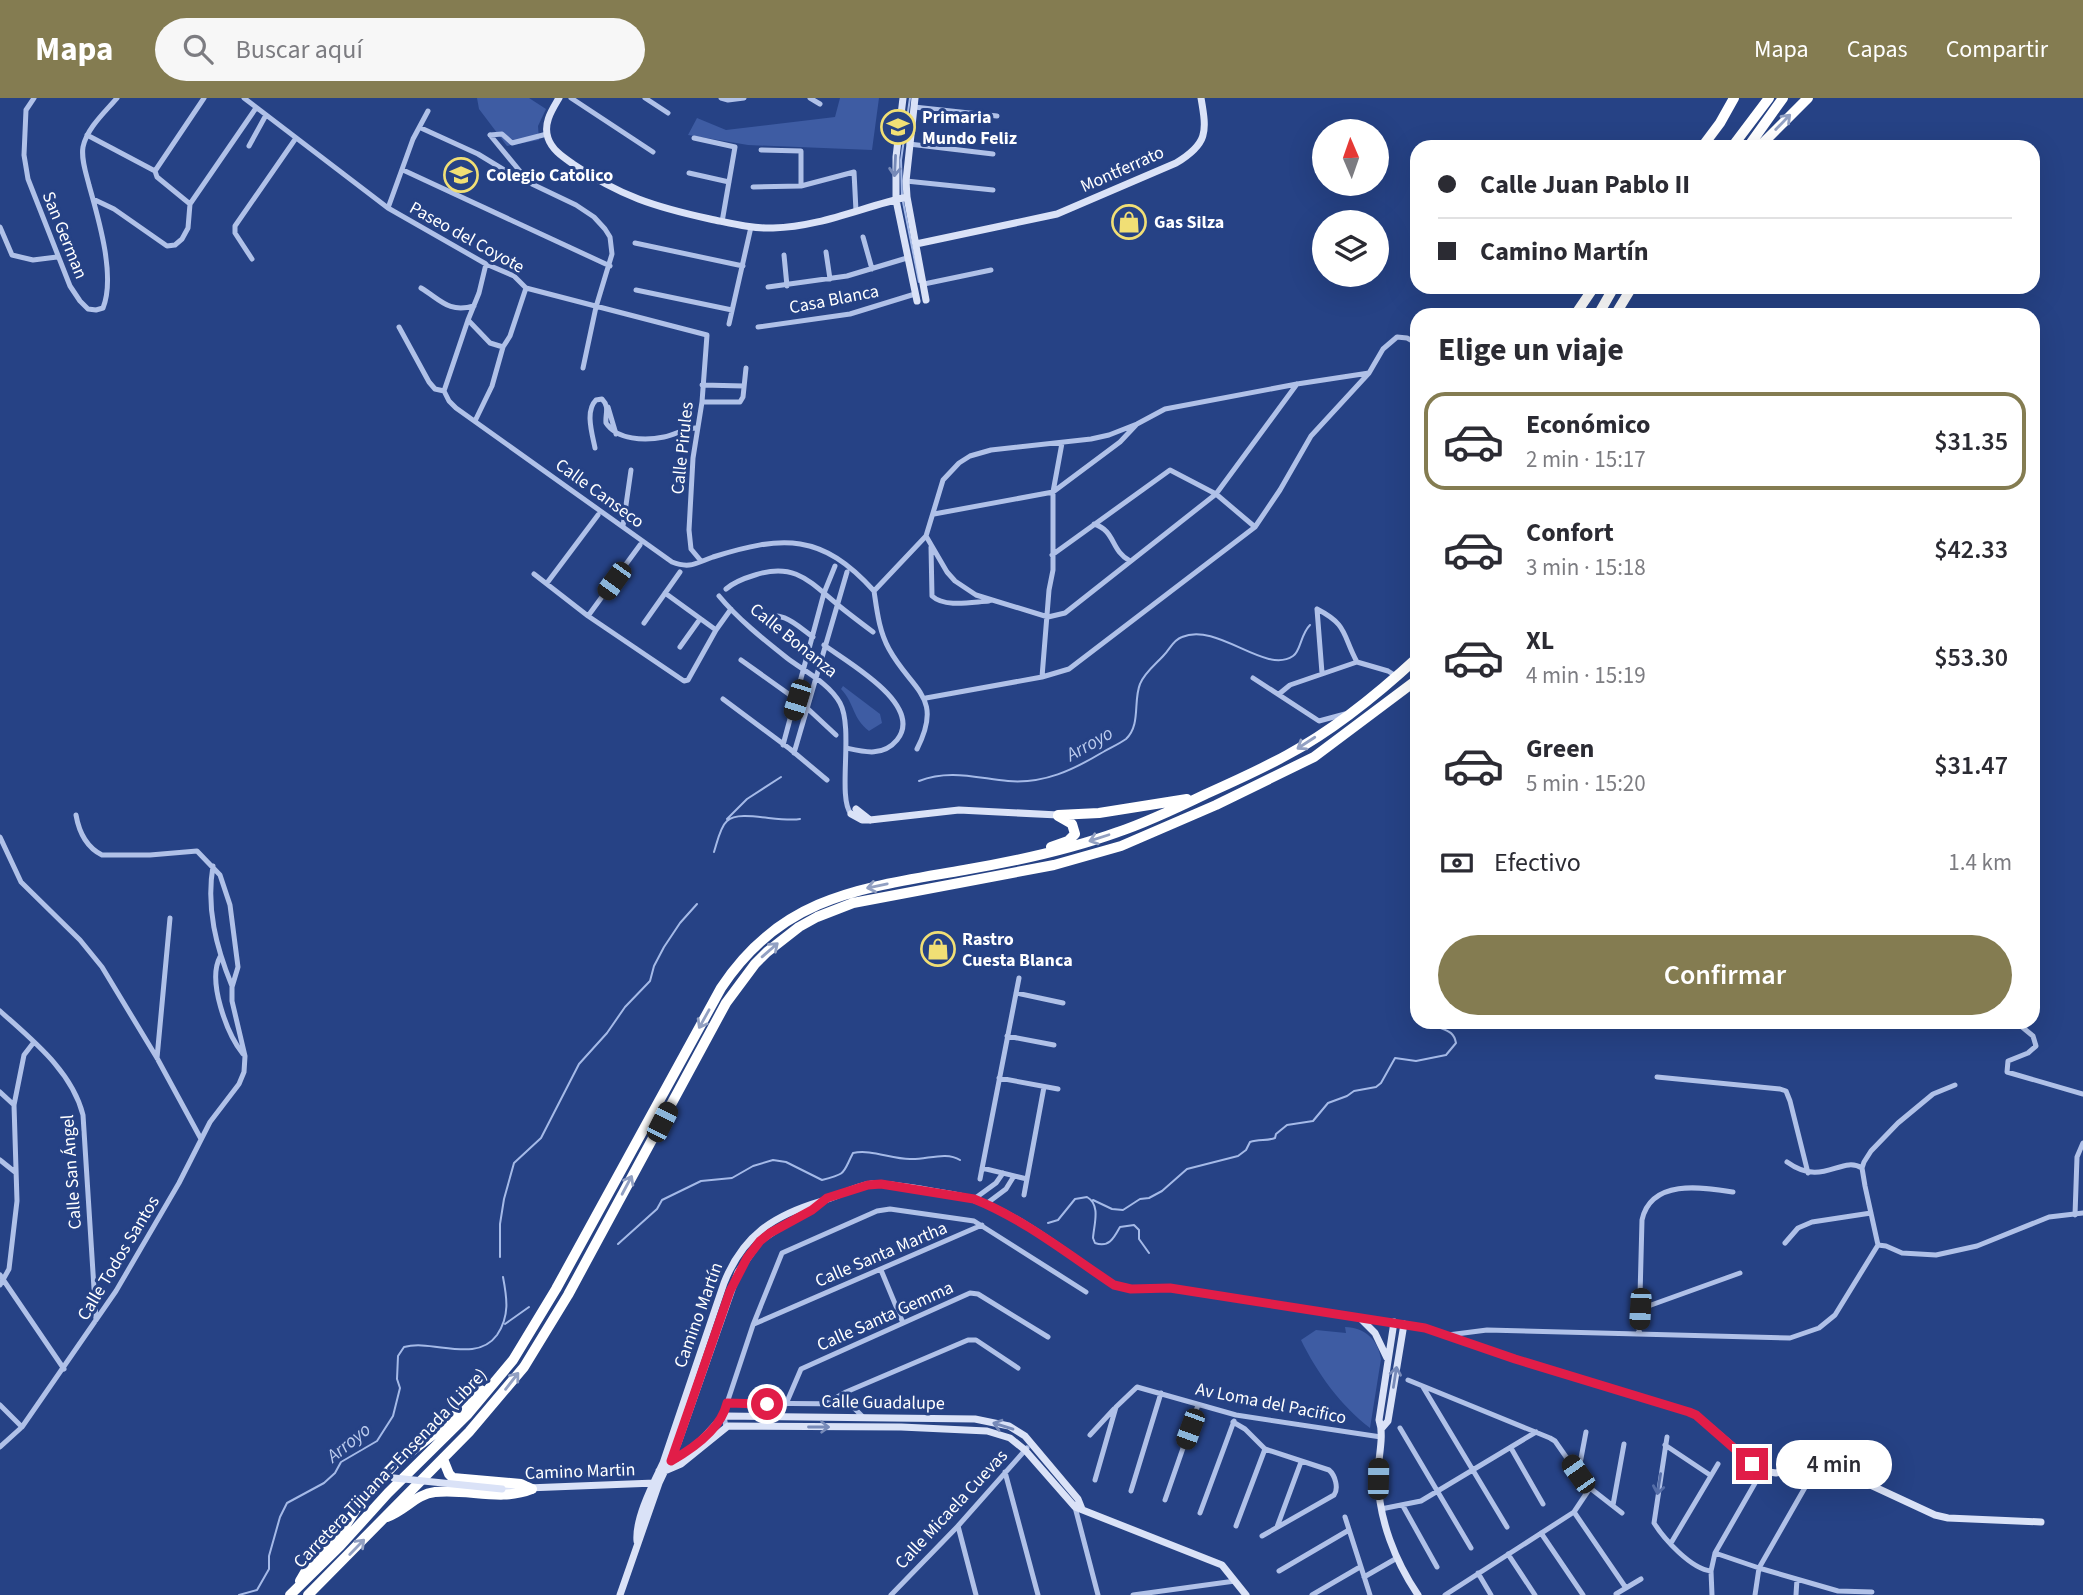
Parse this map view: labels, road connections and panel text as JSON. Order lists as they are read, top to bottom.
{
  "streets": {
    "highway": ["Carretera Tijuana - Ensenada (Libre)"],
    "street": [
      "Montferrato",
      "San German",
      "Paseo del Coyote",
      "Casa Blanca",
      "Calle Pirules",
      "Calle Canseco",
      "Calle Bonanza",
      "Calle San Ángel",
      "Calle Santa Martha",
      "Calle Todos Santos",
      "Camino Martín",
      "Calle Santa Gemma",
      "Calle Guadalupe",
      "Av Loma del Pacifico",
      "Camino Martin",
      "Calle Micaela Cuevas"
    ]
  },
  "crossings": [
    ["Paseo del Coyote", "Calle Pirules"],
    ["Calle Pirules", "Calle Canseco"],
    ["Calle San Ángel", "Calle Todos Santos"],
    ["Camino Martín", "Camino Martin"],
    ["Calle Guadalupe", "Calle Micaela Cuevas"]
  ],
  "water": ["Arroyo"],
  "places": {
    "school or university": ["Primaria Mundo Feliz", "Colegio Catolico"],
    "shop": ["Gas Silza", "Rastro Cuesta Blanca"]
  },
  "north": "top",
  "page": {
    "header": "Mapa",
    "search": "Buscar aquí",
    "nav": ["Mapa", "Capas", "Compartir"],
    "banner": ["Calle Juan Pablo II", "Camino Martín"],
    "heading": "Elige un viaje",
    "list": [
      {
        "name": "Económico",
        "note": "2 min · 15:17",
        "value": "$31.35"
      },
      {
        "name": "Confort",
        "note": "3 min · 15:18",
        "value": "$42.33"
      },
      {
        "name": "XL",
        "note": "4 min · 15:19",
        "value": "$53.30"
      },
      {
        "name": "Green",
        "note": "5 min · 15:20",
        "value": "$31.47"
      }
    ],
    "pay": ["Efectivo", "1.4 km"],
    "buttons": "Confirmar",
    "bubble": "4 min"
  }
}
